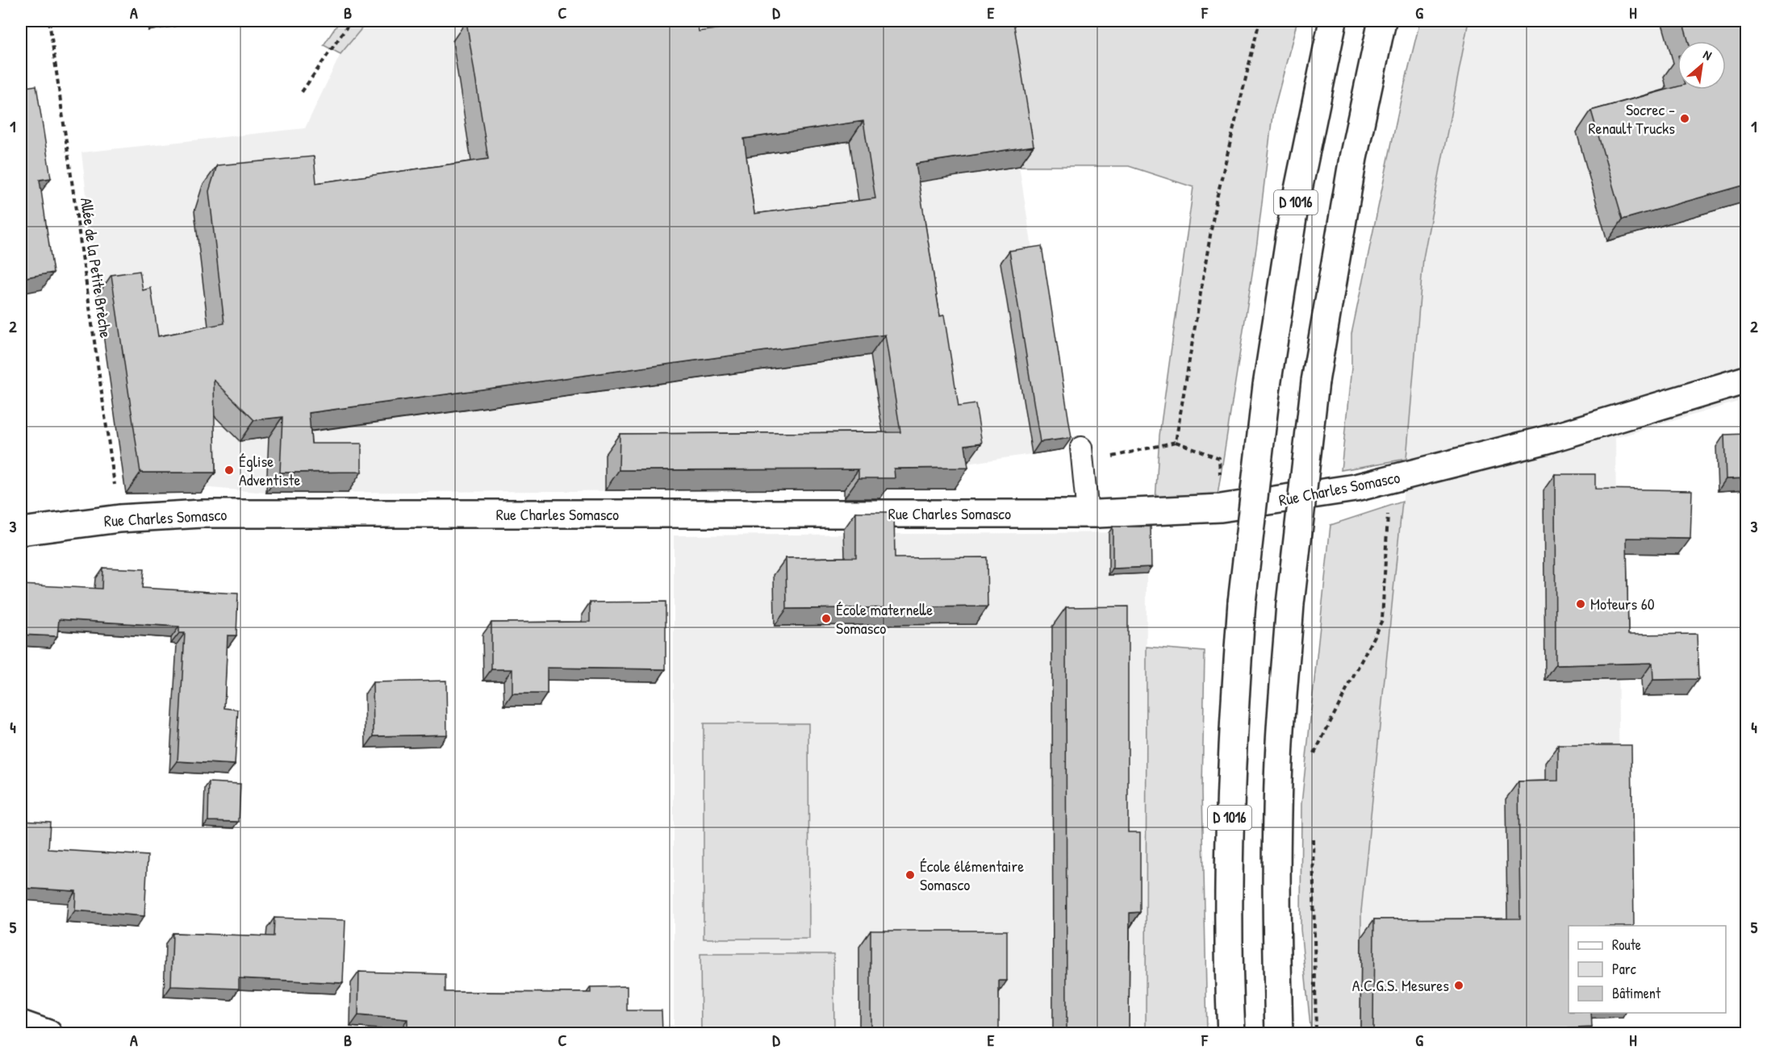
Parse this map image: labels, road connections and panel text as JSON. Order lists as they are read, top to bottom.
{
  "streets": {
    "main road": ["D 1016", "Rue Charles Somasco"],
    "path": ["Allée de la Petite Brèche"]
  },
  "crossings": [
    ["Allée de la Petite Brèche", "Rue Charles Somasco"]
  ],
  "places": [
    "Socrec - Renault Trucks",
    "Église Adventiste",
    "Moteurs 60",
    "École maternelle Somasco",
    "École élémentaire Somasco",
    "A.C.G.S. Mesures"
  ],
  "legend": ["Route", "Parc", "Bâtiment"],
  "north": "top right",
  "grid": {
    "columns": [
      "A",
      "B",
      "C",
      "D",
      "E",
      "F",
      "G",
      "H"
    ],
    "rows": [
      "1",
      "2",
      "3",
      "4",
      "5"
    ]
  }
}
